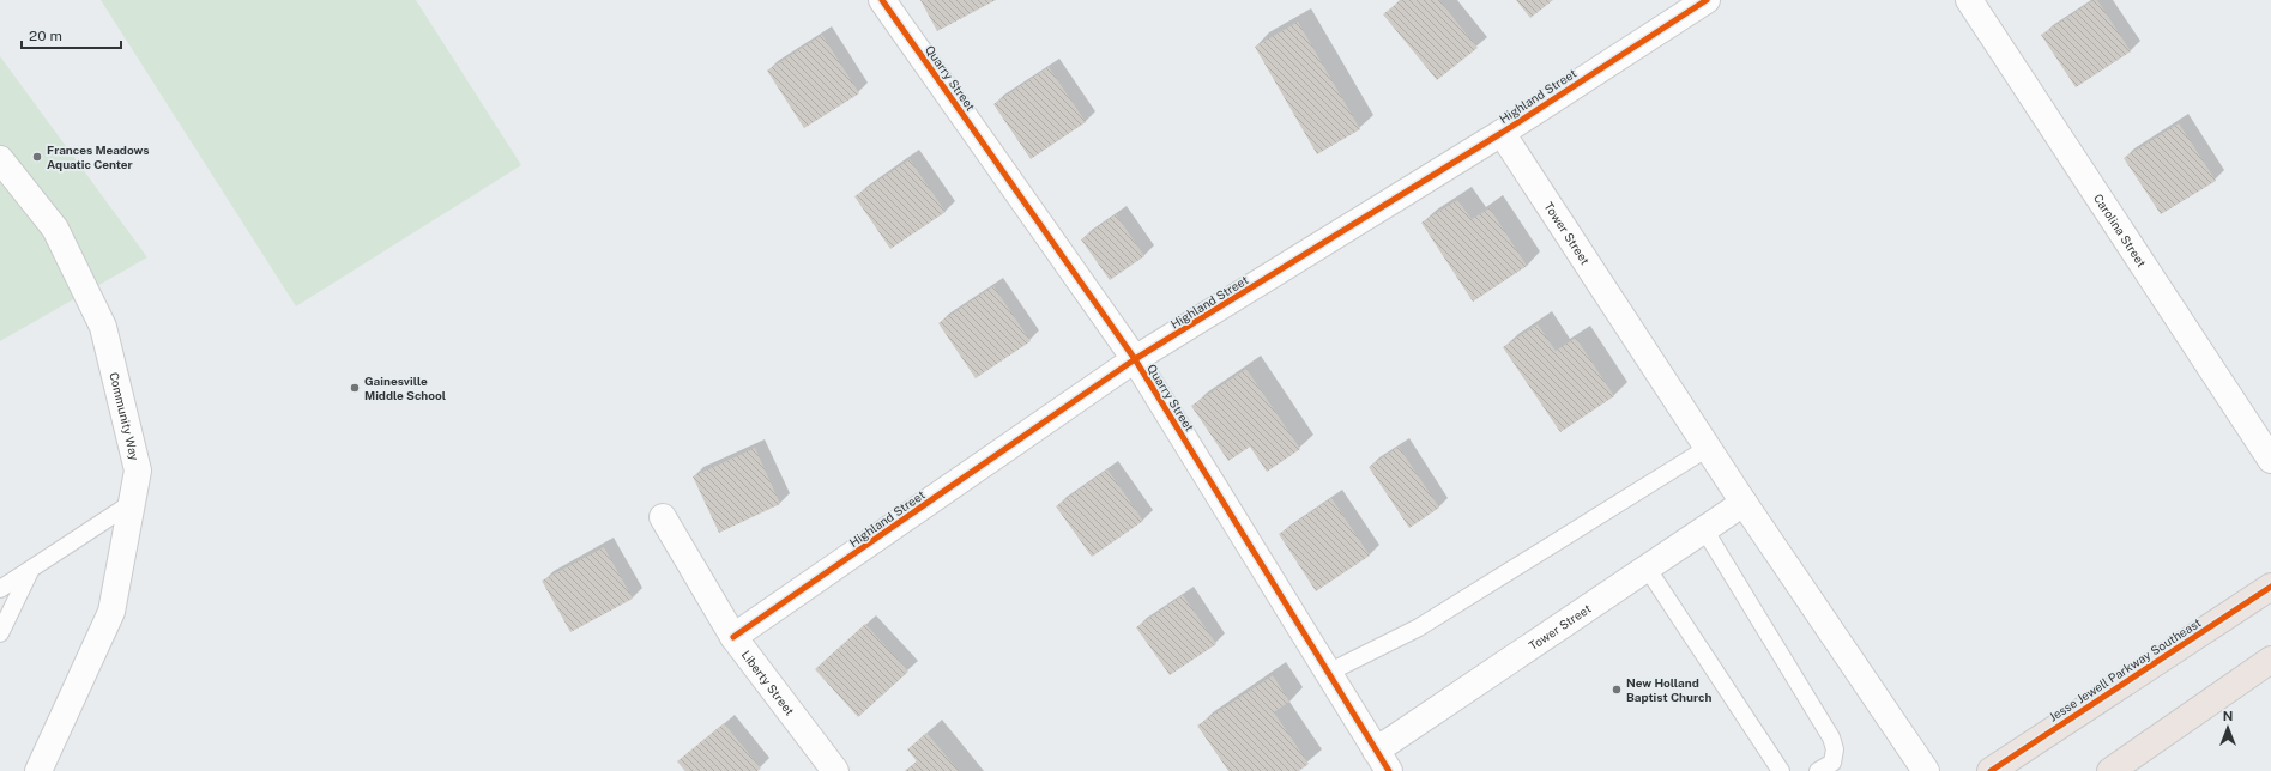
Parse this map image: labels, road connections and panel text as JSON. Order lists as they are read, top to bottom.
{
  "streets": {
    "main road": ["Jesse Jewell Parkway Southeast"],
    "street": [
      "Quarry Street",
      "Highland Street",
      "Carolina Street",
      "Tower Street",
      "Community Way",
      "Liberty Street"
    ]
  },
  "crossings": [
    ["Quarry Street", "Highland Street"],
    ["Quarry Street", "Tower Street"],
    ["Highland Street", "Tower Street"],
    ["Highland Street", "Liberty Street"]
  ],
  "places": ["Frances Meadows Aquatic Center", "Gainesville Middle School", "New Holland Baptist Church"],
  "scale_bar": "20 m",
  "north": "top"
}
